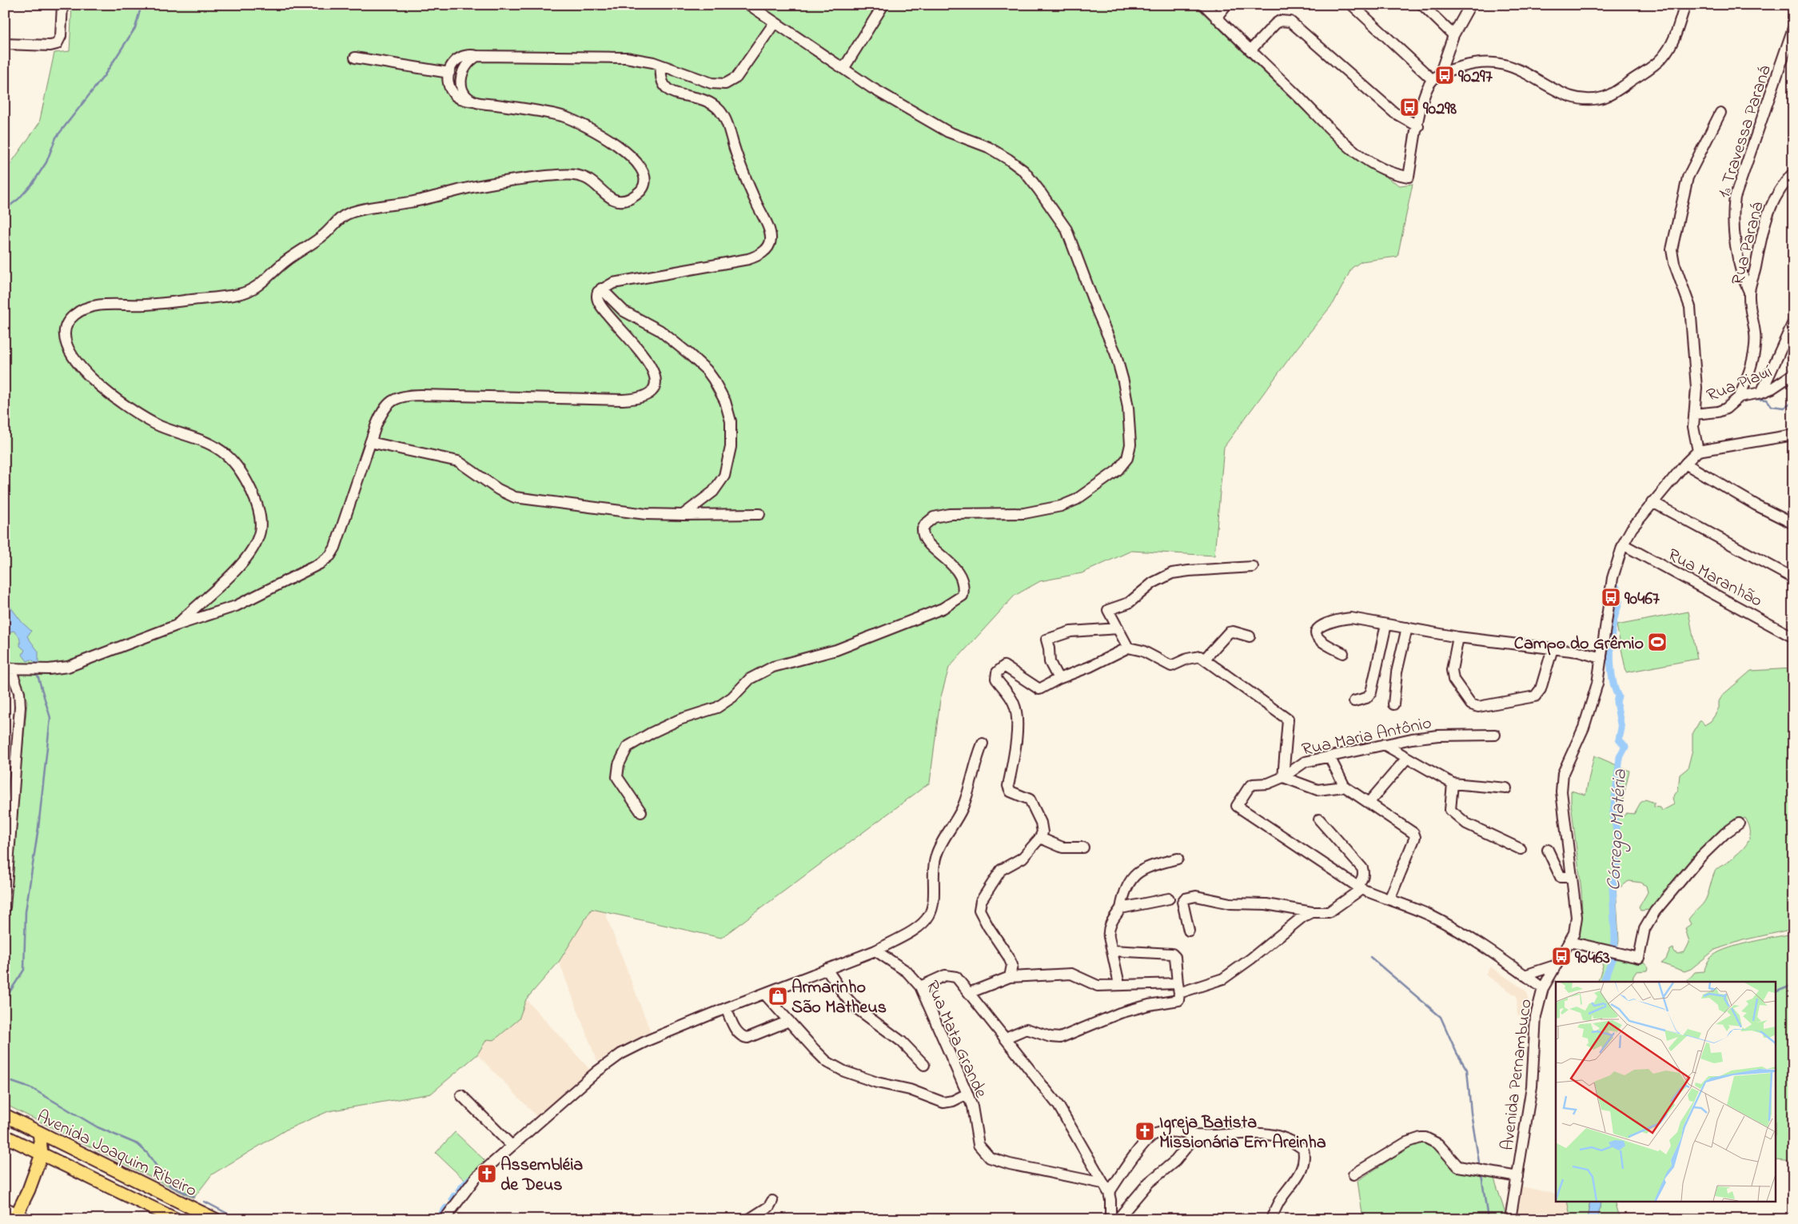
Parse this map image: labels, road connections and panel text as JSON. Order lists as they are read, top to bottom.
{
  "streets": {
    "main road": ["Avenida Joaquim Ribeiro"],
    "street": [
      "1ª Travessa Paraná",
      "Rua Paraná",
      "Rua Piauí",
      "Rua Maranhão",
      "Rua Maria Antônio",
      "Rua Mata Grande",
      "Avenida Pernambuco"
    ]
  },
  "crossings": [
    ["1ª Travessa Paraná", "Rua Paraná"],
    ["Rua Paraná", "Rua Piauí"],
    ["Rua Maranhão", "Avenida Pernambuco"]
  ],
  "water": ["Córrego Matéria"],
  "places": {
    "bus stop": [
      "90297",
      "90298",
      "90467",
      "90463"
    ],
    "sports": ["Campo do Grêmio"],
    "shop": ["Armarinho São Matheus"],
    "church": ["Igreja Batista Missionária Em Areinha", "Assembléia de Deus"]
  }
}
